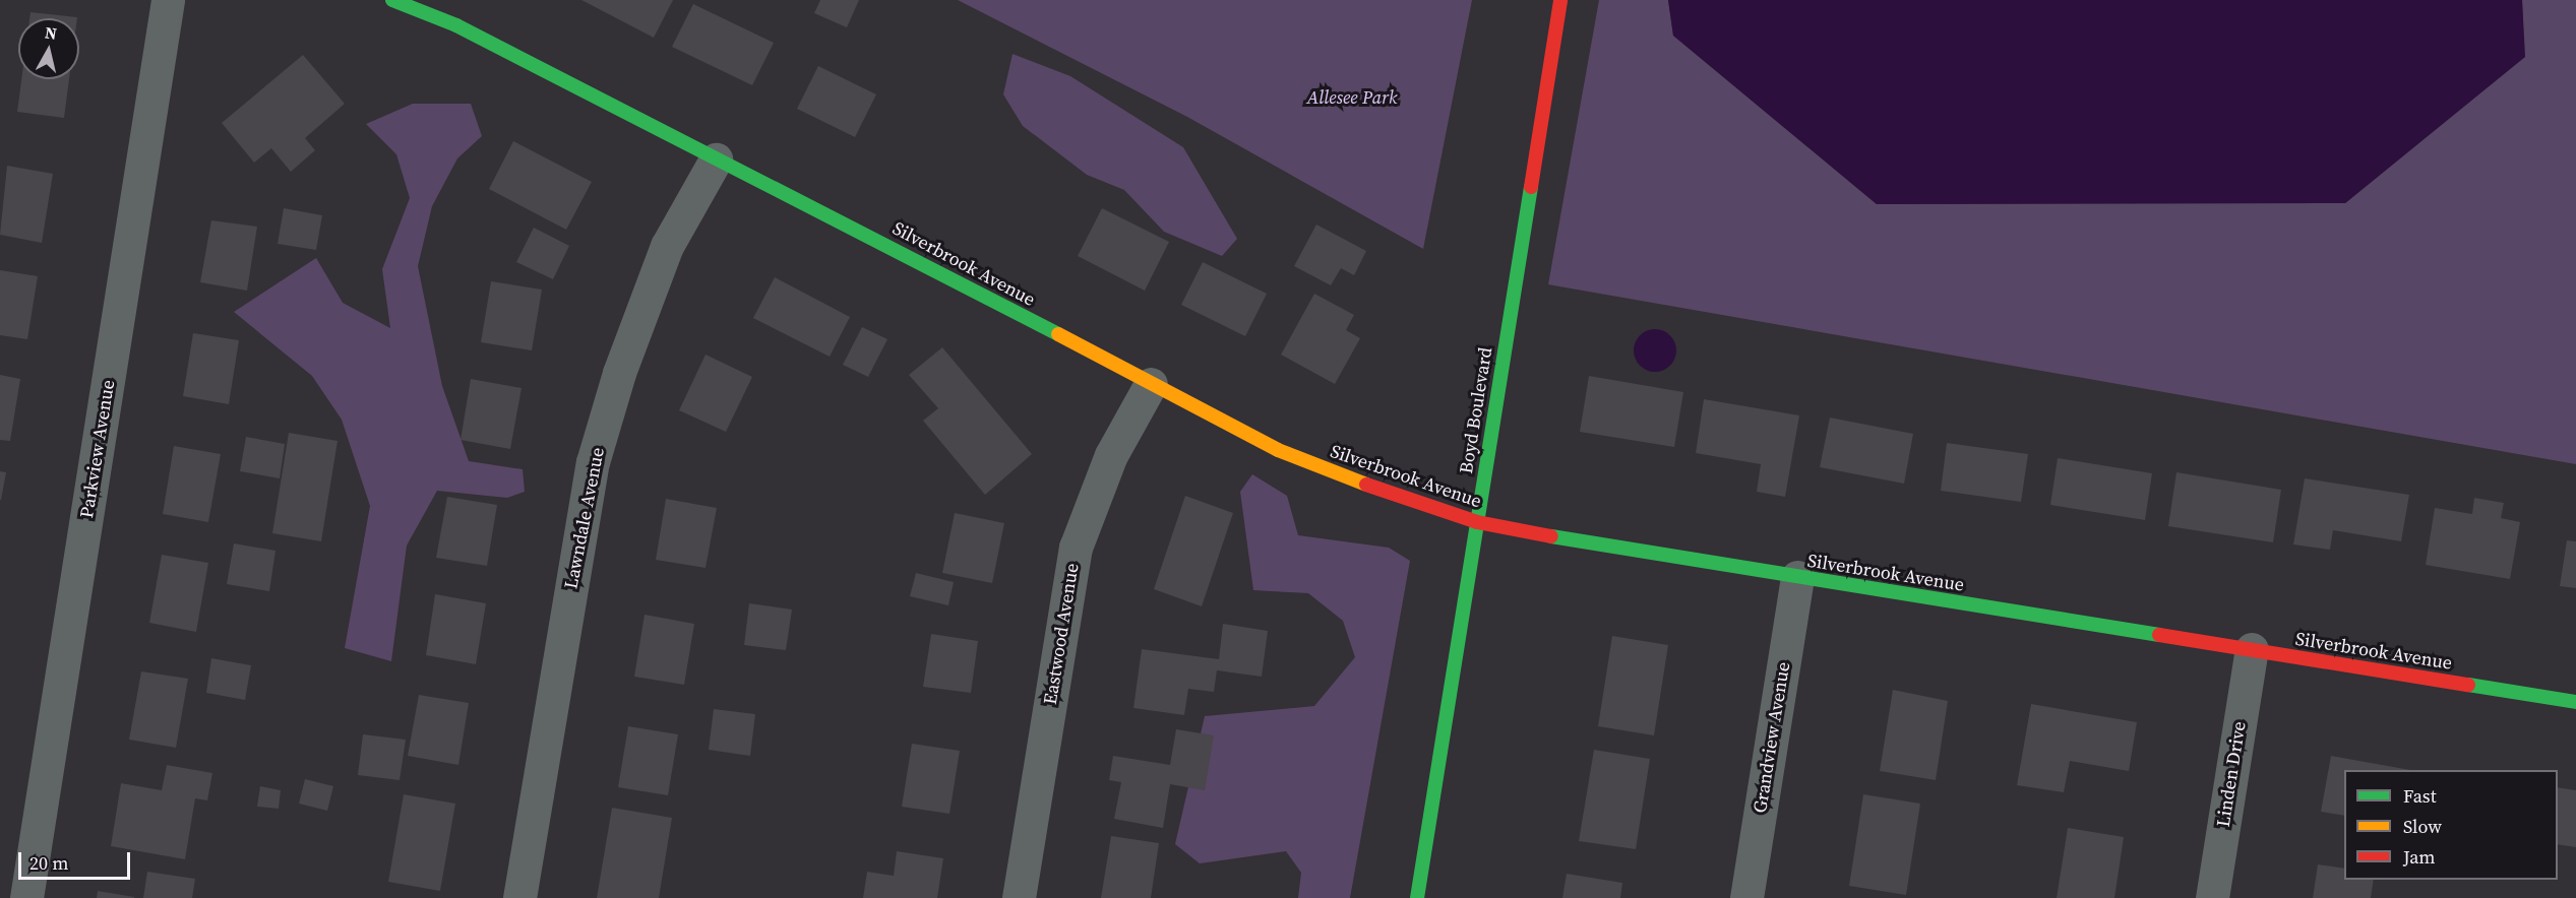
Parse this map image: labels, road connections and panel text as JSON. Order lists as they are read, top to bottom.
{
  "streets": {
    "street": [
      "Silverbrook Avenue",
      "Boyd Boulevard",
      "Parkview Avenue",
      "Lawndale Avenue",
      "Eastwood Avenue",
      "Grandview Avenue",
      "Linden Drive"
    ]
  },
  "crossings": [
    ["Silverbrook Avenue", "Boyd Boulevard"],
    ["Silverbrook Avenue", "Lawndale Avenue"],
    ["Silverbrook Avenue", "Eastwood Avenue"],
    ["Silverbrook Avenue", "Grandview Avenue"],
    ["Silverbrook Avenue", "Linden Drive"]
  ],
  "parks": ["Allesee Park"],
  "legend": ["Fast", "Slow", "Jam"],
  "scale_bar": "20 m",
  "north": "top"
}
